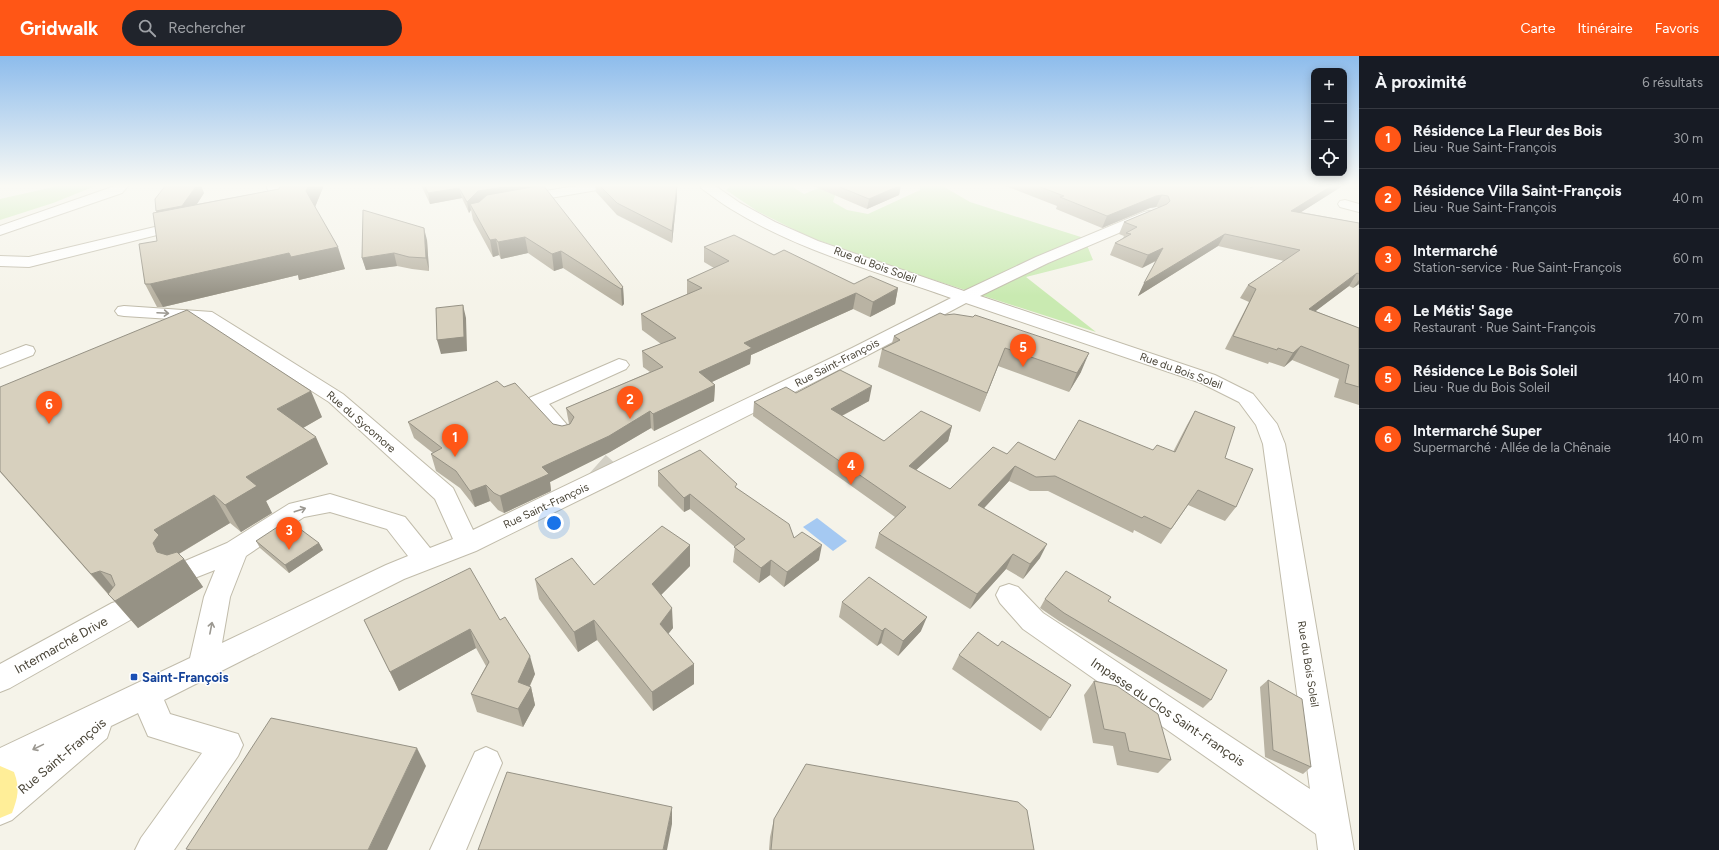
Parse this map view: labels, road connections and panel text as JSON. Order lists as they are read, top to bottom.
{
  "streets": {
    "street": [
      "Rue du Bois Soleil",
      "Rue Saint-François",
      "Rue du Sycomore",
      "Intermarché Drive",
      "Impasse du Clos Saint-François"
    ]
  },
  "crossings": [
    ["Rue du Bois Soleil", "Rue Saint-François"],
    ["Rue du Bois Soleil", "Impasse du Clos Saint-François"],
    ["Rue Saint-François", "Rue du Sycomore"]
  ],
  "one_way": ["Rue du Sycomore"],
  "places": {
    "transit": ["Saint-François"]
  },
  "page": {
    "header": "Gridwalk",
    "search": "Rechercher",
    "nav": ["Carte", "Itinéraire", "Favoris"],
    "heading": ["À proximité", "6 résultats"],
    "map_buttons": ["+", "−"],
    "list": [
      {
        "mark": "1",
        "name": "Résidence La Fleur des Bois",
        "note": "Lieu · Rue Saint-François",
        "value": "30 m"
      },
      {
        "mark": "2",
        "name": "Résidence Villa Saint-François",
        "note": "Lieu · Rue Saint-François",
        "value": "40 m"
      },
      {
        "mark": "3",
        "name": "Intermarché",
        "note": "Station-service · Rue Saint-François",
        "value": "60 m"
      },
      {
        "mark": "4",
        "name": "Le Métis' Sage",
        "note": "Restaurant · Rue Saint-François",
        "value": "70 m"
      },
      {
        "mark": "5",
        "name": "Résidence Le Bois Soleil",
        "note": "Lieu · Rue du Bois Soleil",
        "value": "140 m"
      },
      {
        "mark": "6",
        "name": "Intermarché Super",
        "note": "Supermarché · Allée de la Chênaie",
        "value": "140 m"
      }
    ],
    "pins": [
      "5",
      "2",
      "6",
      "1",
      "4",
      "3"
    ]
  }
}
